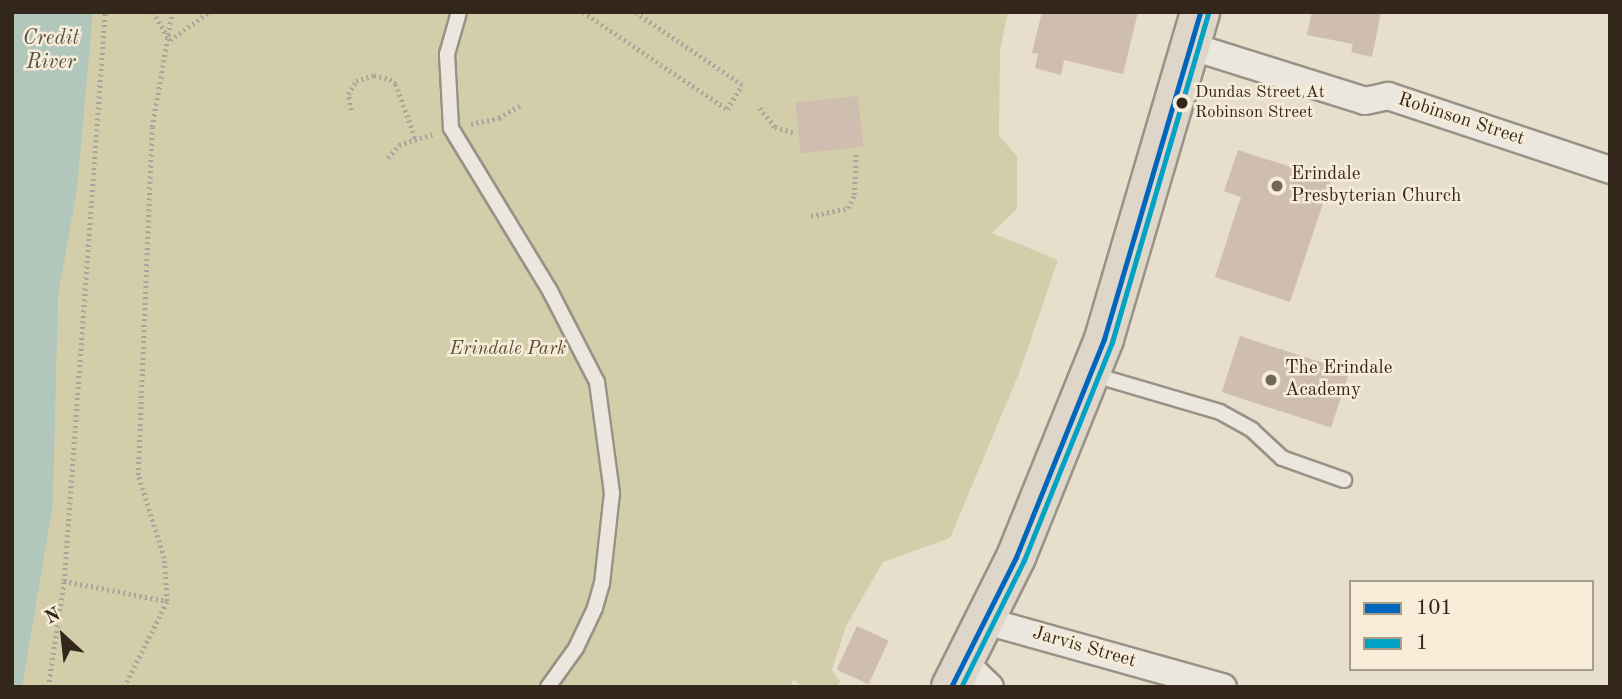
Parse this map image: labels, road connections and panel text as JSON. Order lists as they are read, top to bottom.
{
  "streets": {
    "street": ["Robinson Street", "Jarvis Street"]
  },
  "water": ["Credit River"],
  "parks": ["Erindale Park"],
  "places": ["Dundas Street At Robinson Street", "Erindale Presbyterian Church", "The Erindale Academy"],
  "lines": ["transit line 101", "transit line 1"],
  "legend": ["101", "1"],
  "north": "top left"
}
